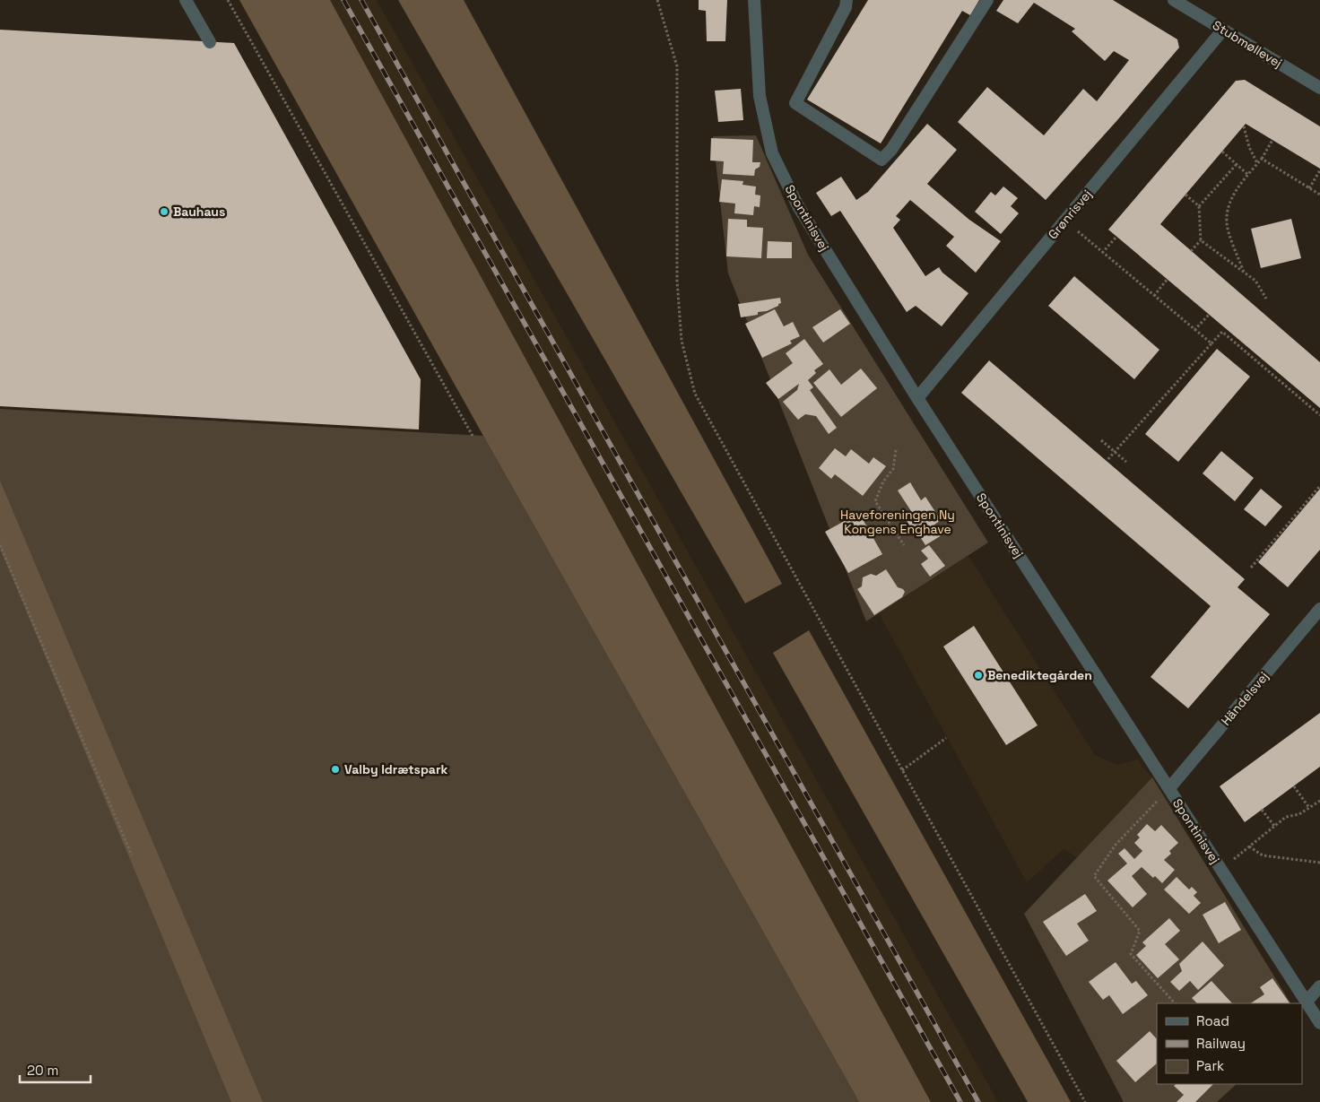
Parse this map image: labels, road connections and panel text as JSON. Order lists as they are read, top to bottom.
{
  "streets": {
    "street": [
      "Stubmøllevej",
      "Grønrisvej",
      "Spontinisvej",
      "Händelsvej"
    ]
  },
  "crossings": [
    ["Stubmøllevej", "Grønrisvej"],
    ["Grønrisvej", "Spontinisvej"],
    ["Spontinisvej", "Händelsvej"]
  ],
  "parks": ["Haveforeningen Ny Kongens Enghave"],
  "places": ["Bauhaus", "Benediktegården", "Valby Idrætspark"],
  "legend": ["Road", "Railway", "Park"],
  "scale_bar": "20 m"
}
